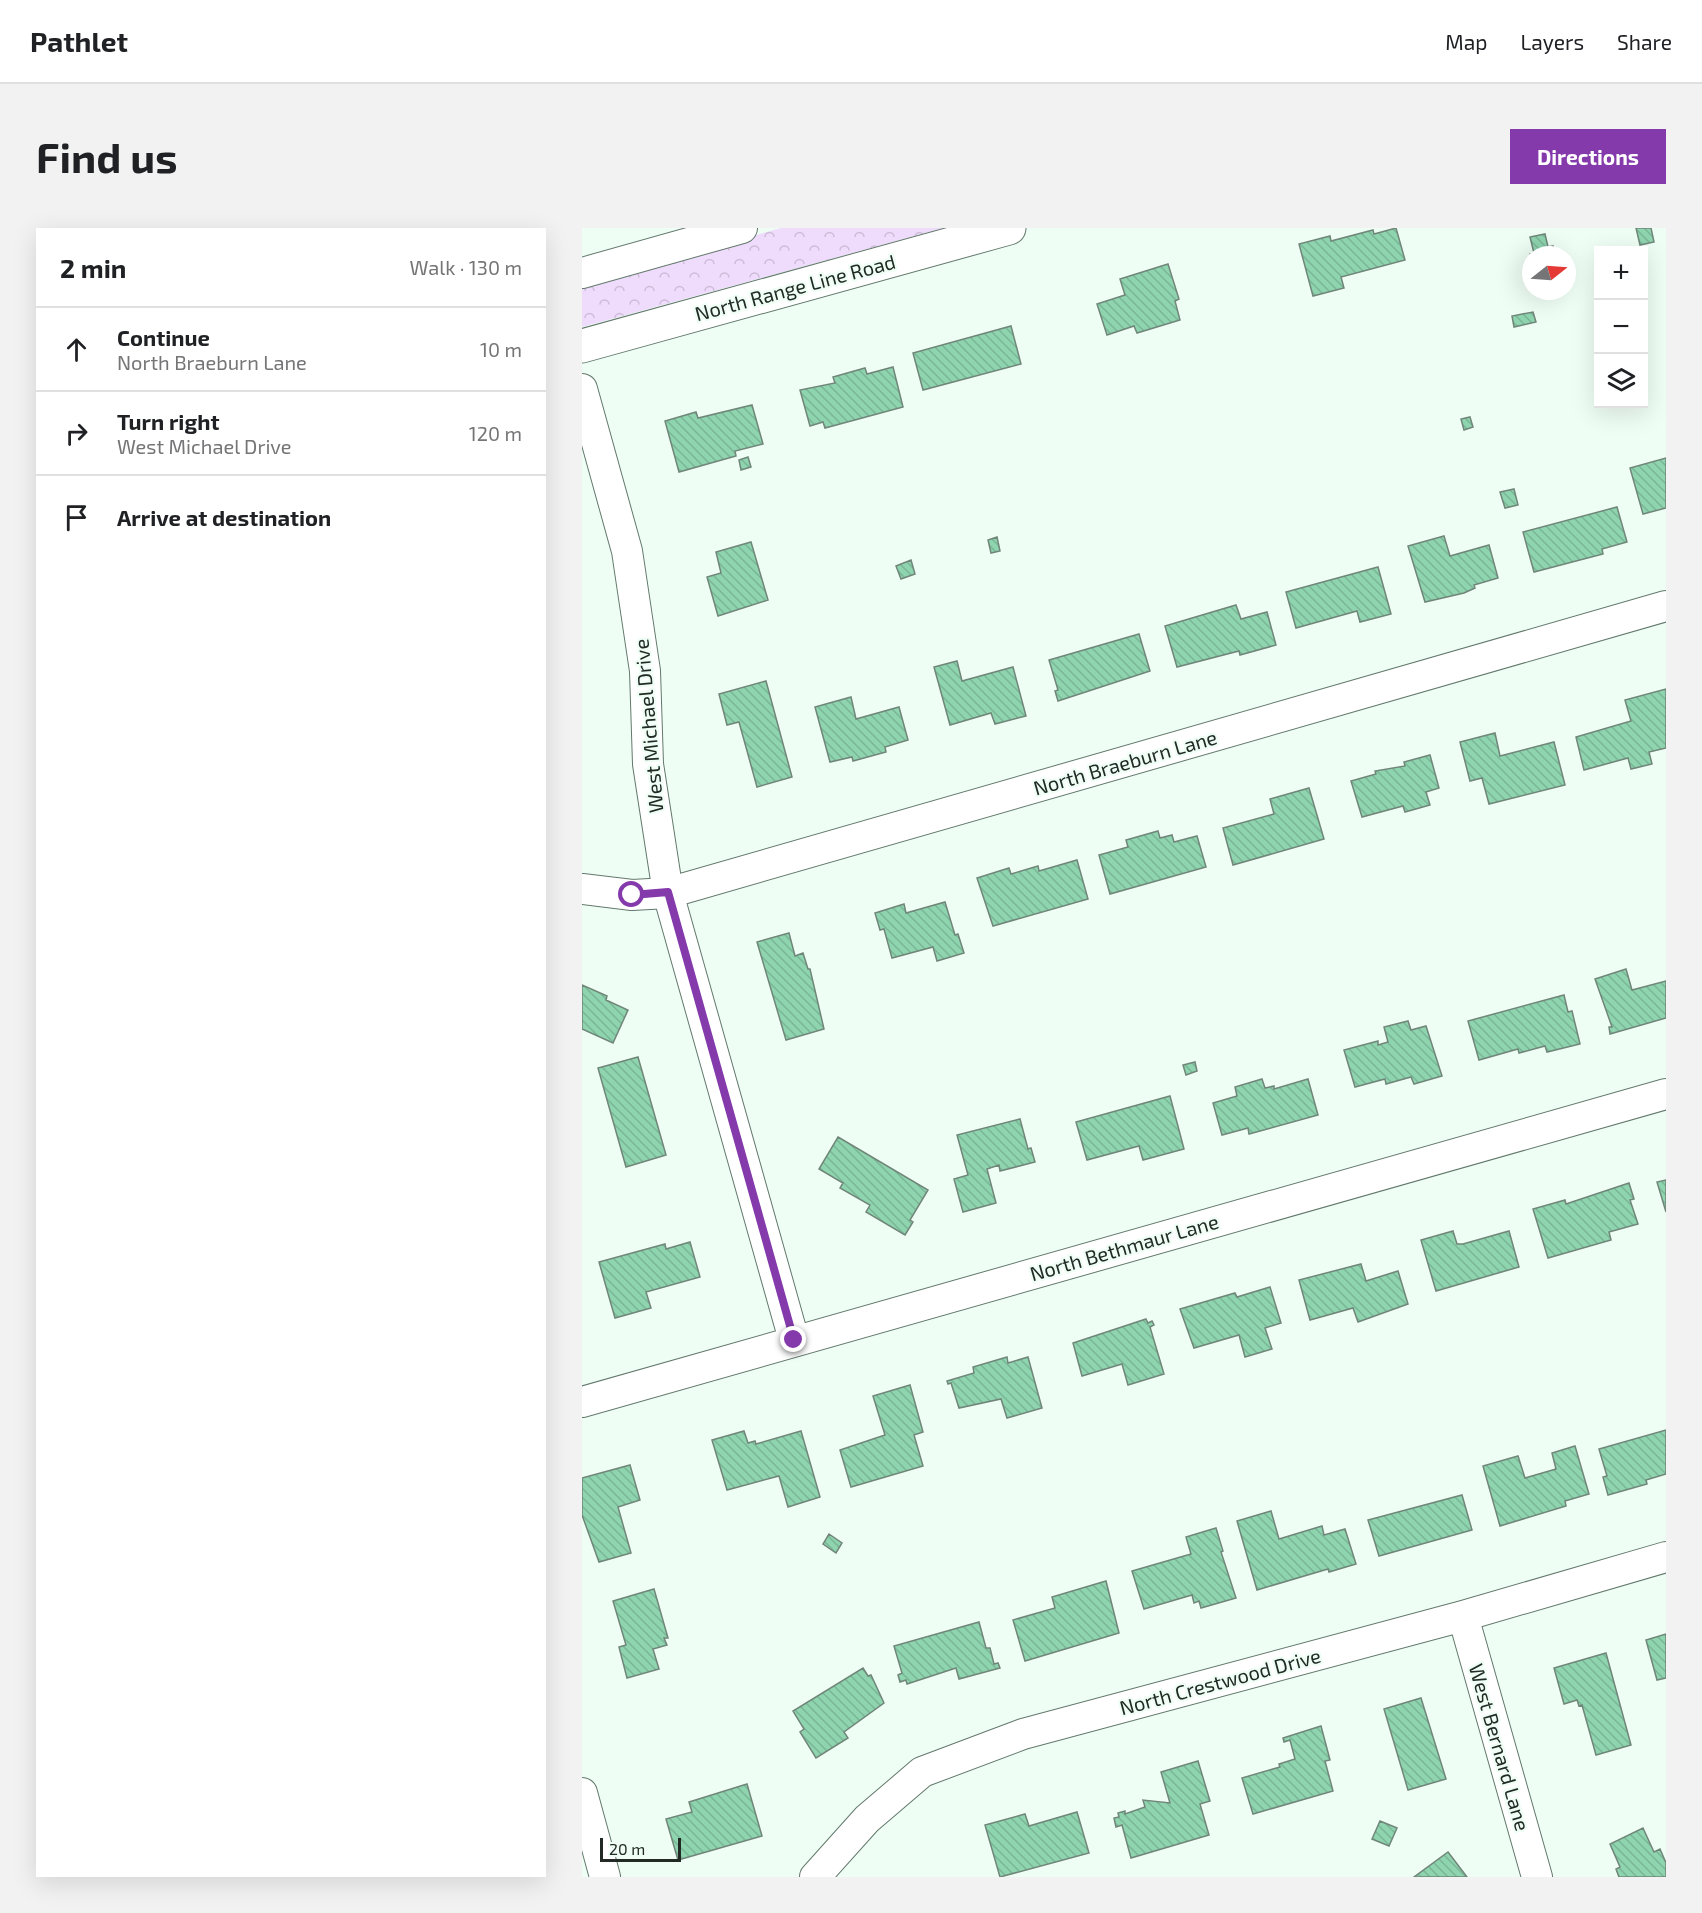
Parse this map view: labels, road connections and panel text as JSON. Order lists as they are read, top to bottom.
{
  "streets": {
    "street": [
      "North Range Line Road",
      "West Michael Drive",
      "North Braeburn Lane",
      "North Bethmaur Lane",
      "North Crestwood Drive",
      "West Bernard Lane"
    ]
  },
  "crossings": [
    ["West Michael Drive", "North Braeburn Lane"],
    ["West Michael Drive", "North Bethmaur Lane"],
    ["North Crestwood Drive", "West Bernard Lane"]
  ],
  "scale_bar": "20 m",
  "north": "right",
  "page": {
    "header": "Pathlet",
    "nav": ["Map", "Layers", "Share"],
    "buttons": "Directions",
    "title": "Find us",
    "heading": ["2 min", "Walk · 130 m"],
    "map_buttons": ["+", "−"],
    "list": [
      ["Continue", "North Braeburn Lane", "10 m"],
      ["Turn right", "West Michael Drive", "120 m"],
      "Arrive at destination"
    ],
    "scale": "20 m"
  }
}
